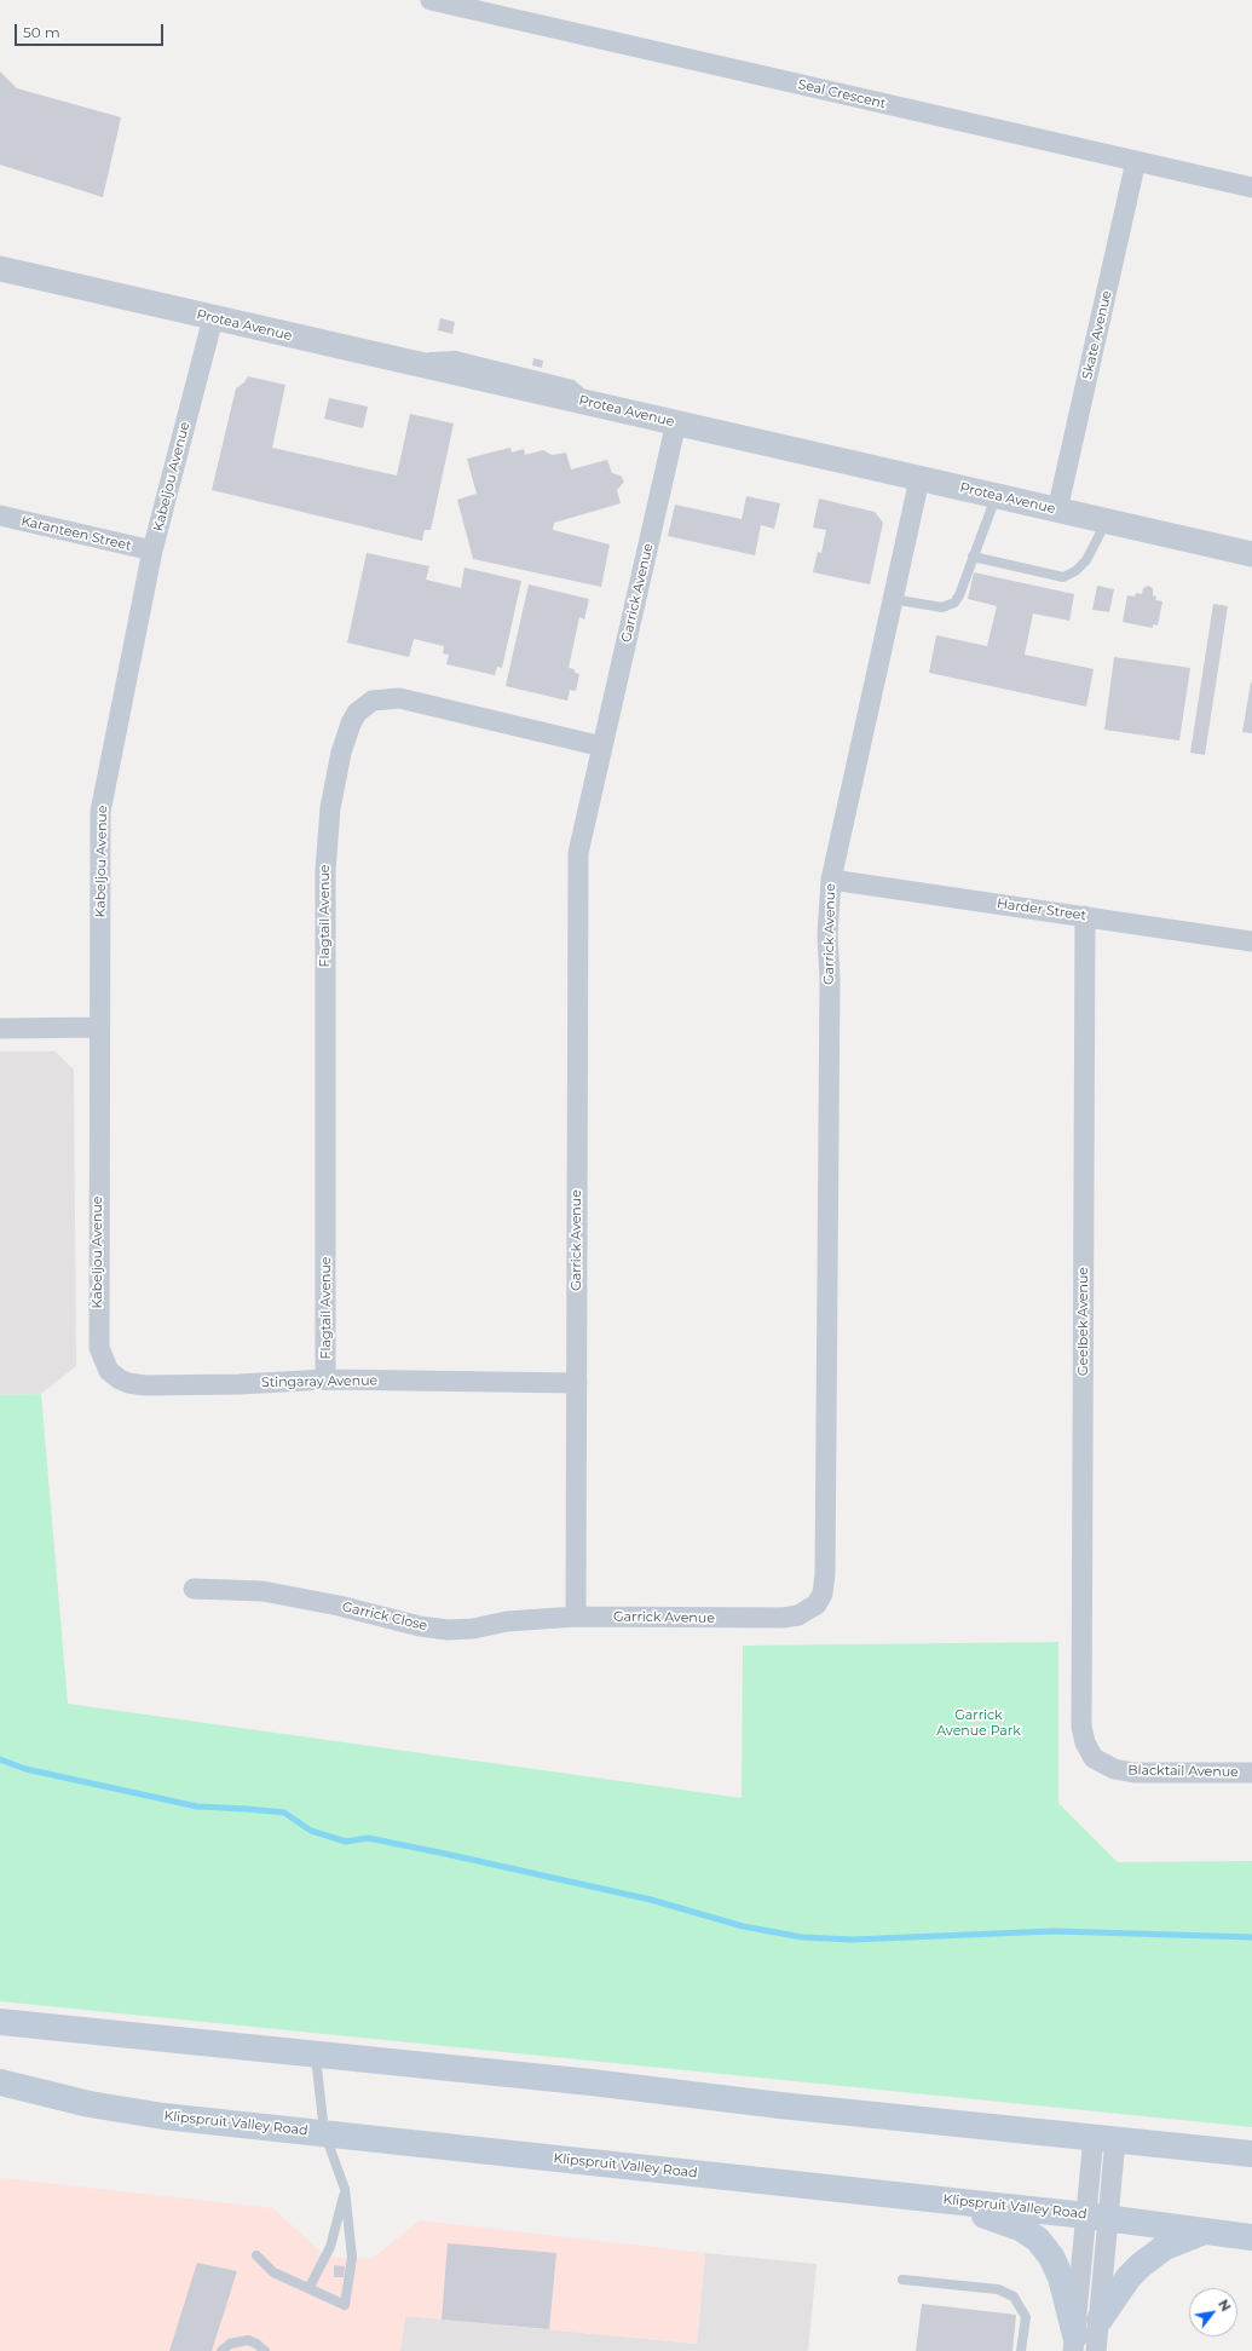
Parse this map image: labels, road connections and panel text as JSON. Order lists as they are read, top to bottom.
{
  "streets": {
    "main road": ["Klipspruit Valley Road"],
    "street": [
      "Seal Crescent",
      "Protea Avenue",
      "Skate Avenue",
      "Kabeljou Avenue",
      "Karanteen Street",
      "Garrick Avenue",
      "Harder Street",
      "Flagtail Avenue",
      "Geelbek Avenue",
      "Stingaray Avenue",
      "Garrick Close",
      "Blacktail Avenue"
    ]
  },
  "crossings": [
    ["Seal Crescent", "Skate Avenue"],
    ["Protea Avenue", "Skate Avenue"],
    ["Protea Avenue", "Kabeljou Avenue"],
    ["Protea Avenue", "Garrick Avenue"],
    ["Kabeljou Avenue", "Karanteen Street"],
    ["Kabeljou Avenue", "Stingaray Avenue"],
    ["Garrick Avenue", "Harder Street"],
    ["Garrick Avenue", "Flagtail Avenue"],
    ["Garrick Avenue", "Stingaray Avenue"],
    ["Garrick Avenue", "Garrick Close"],
    ["Harder Street", "Geelbek Avenue"],
    ["Flagtail Avenue", "Stingaray Avenue"],
    ["Geelbek Avenue", "Blacktail Avenue"]
  ],
  "parks": ["Garrick Avenue Park"],
  "scale_bar": "50 m",
  "north": "top right"
}
